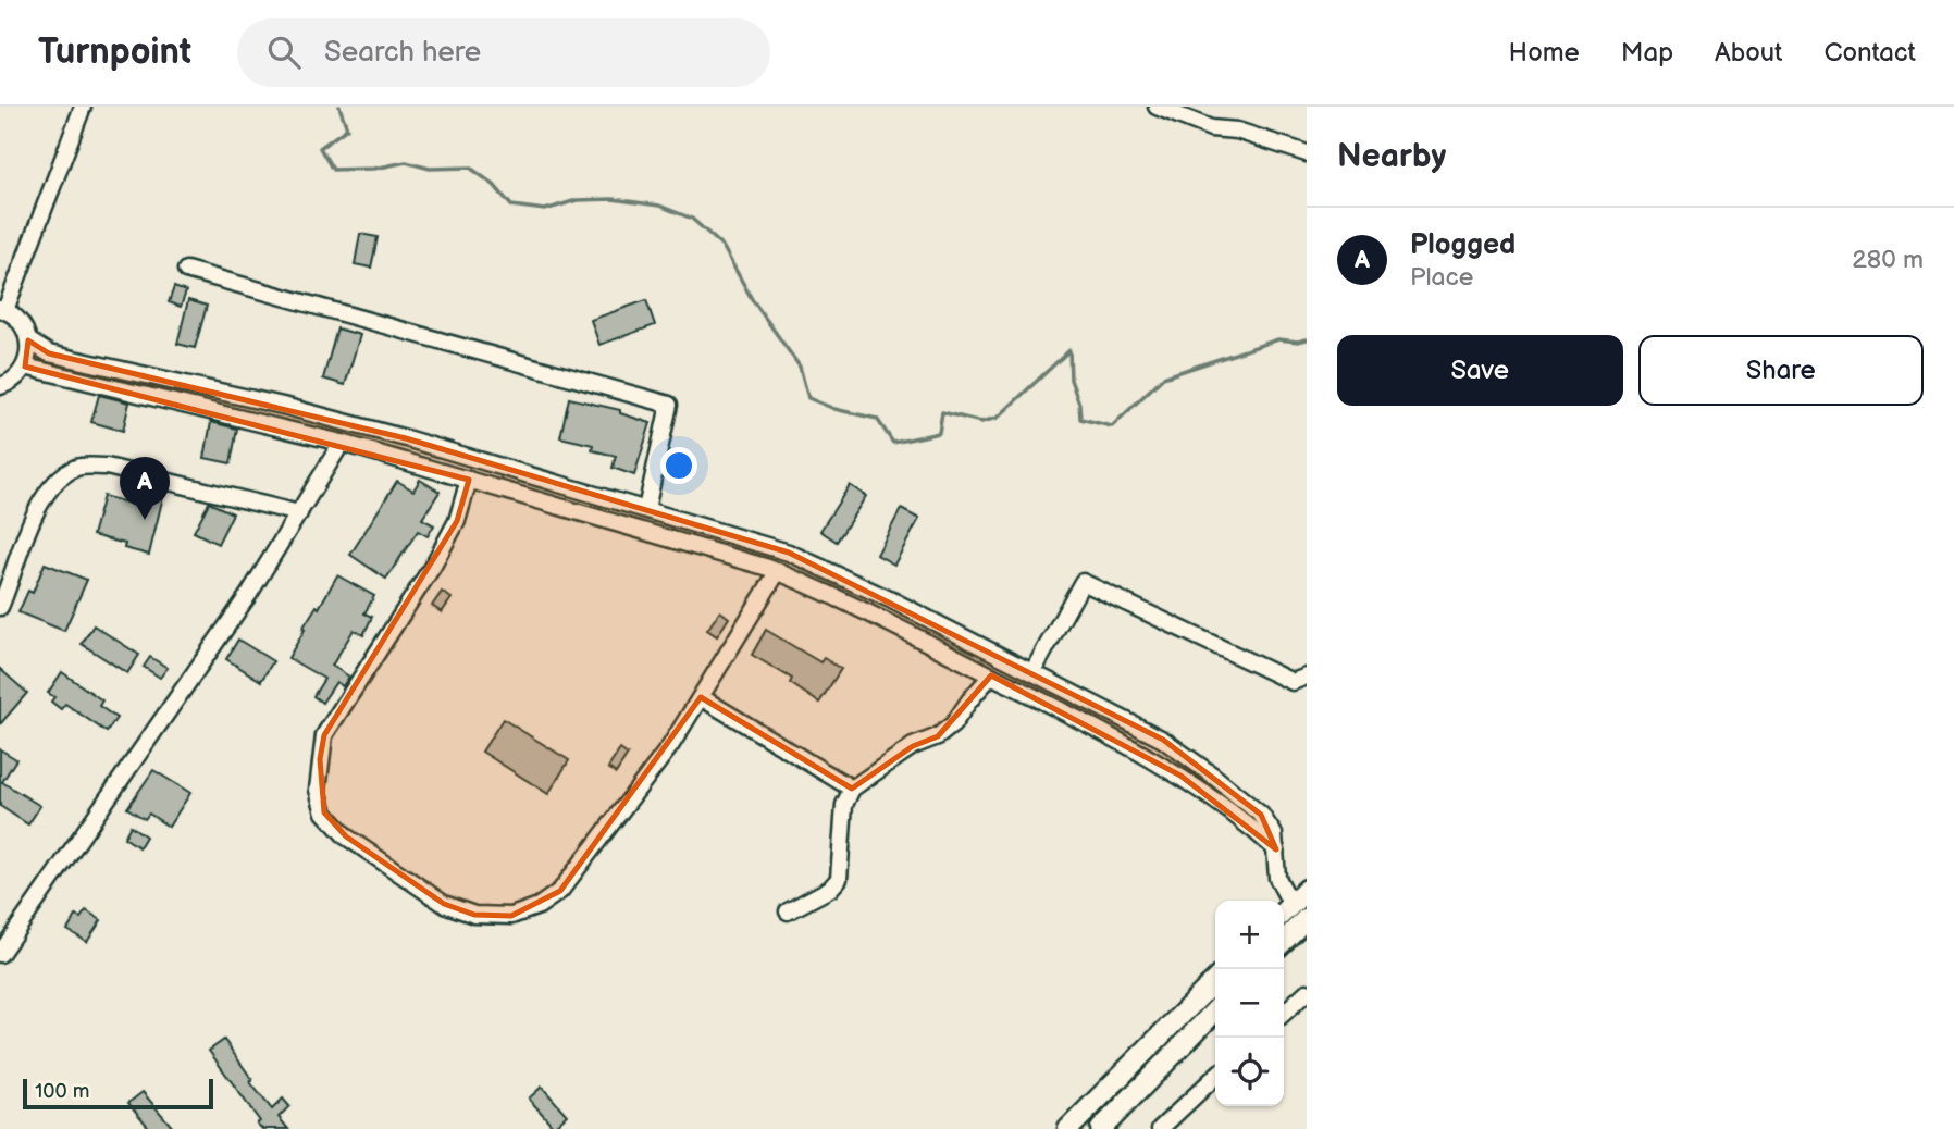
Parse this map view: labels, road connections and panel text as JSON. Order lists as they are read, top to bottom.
{
  "scale_bar": "100 m",
  "page": {
    "header": "Turnpoint",
    "search": "Search here",
    "nav": [
      "Home",
      "Map",
      "About",
      "Contact"
    ],
    "heading": "Nearby",
    "list": [
      {
        "mark": "A",
        "name": "Plogged",
        "note": "Place",
        "value": "280 m"
      }
    ],
    "buttons": ["Save", "Share"],
    "pins": "A",
    "map_buttons": ["+", "−"],
    "scale": "100 m"
  }
}
